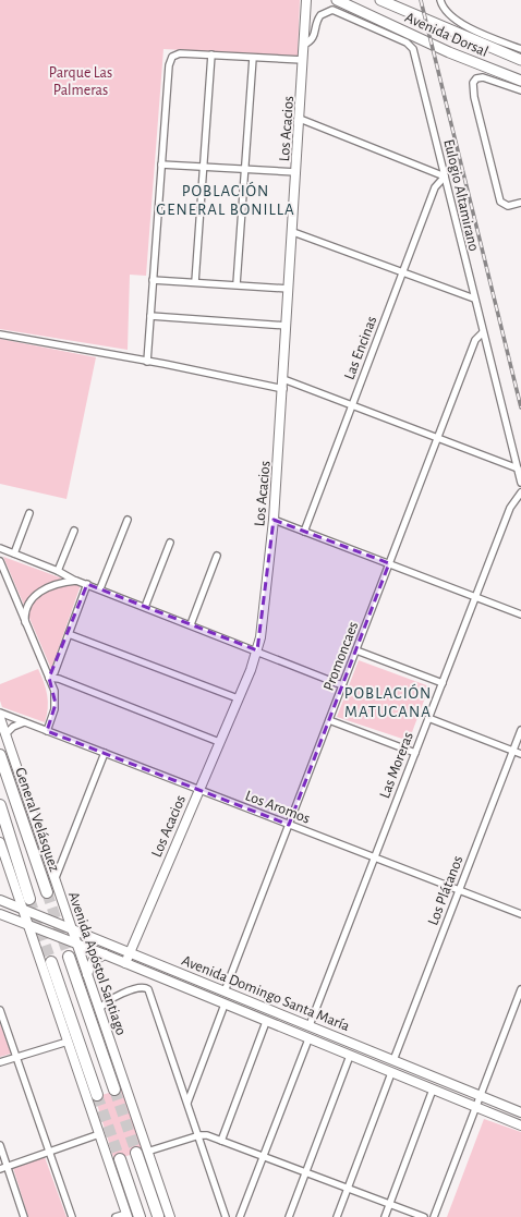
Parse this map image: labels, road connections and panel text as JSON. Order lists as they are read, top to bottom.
{
  "streets": {
    "highway": ["General Velásquez"],
    "main road": [
      "Avenida Dorsal",
      "Los Acacios",
      "Avenida Apóstol Santiago",
      "Avenida Domingo Santa María"
    ],
    "street": [
      "Eulogio Altamirano",
      "Las Encinas",
      "Promoncaes",
      "Las Moreras",
      "Los Aromos",
      "Los Plátanos"
    ]
  },
  "crossings": [
    ["Los Acacios", "Eulogio Altamirano"],
    ["Los Acacios", "Los Aromos"],
    ["Los Acacios", "Avenida Domingo Santa María"],
    ["Eulogio Altamirano", "Las Encinas"],
    ["Eulogio Altamirano", "Promoncaes"],
    ["Promoncaes", "Los Aromos"],
    ["Promoncaes", "Avenida Domingo Santa María"],
    ["Las Moreras", "Los Aromos"],
    ["Las Moreras", "Avenida Domingo Santa María"],
    ["Los Aromos", "Los Plátanos"],
    ["Los Plátanos", "Avenida Domingo Santa María"],
    ["Avenida Apóstol Santiago", "Avenida Domingo Santa María"]
  ],
  "districts": ["POBLACIÓN GENERAL BONILLA", "POBLACIÓN MATUCANA"],
  "parks": ["Parque Las Palmeras"]
}
